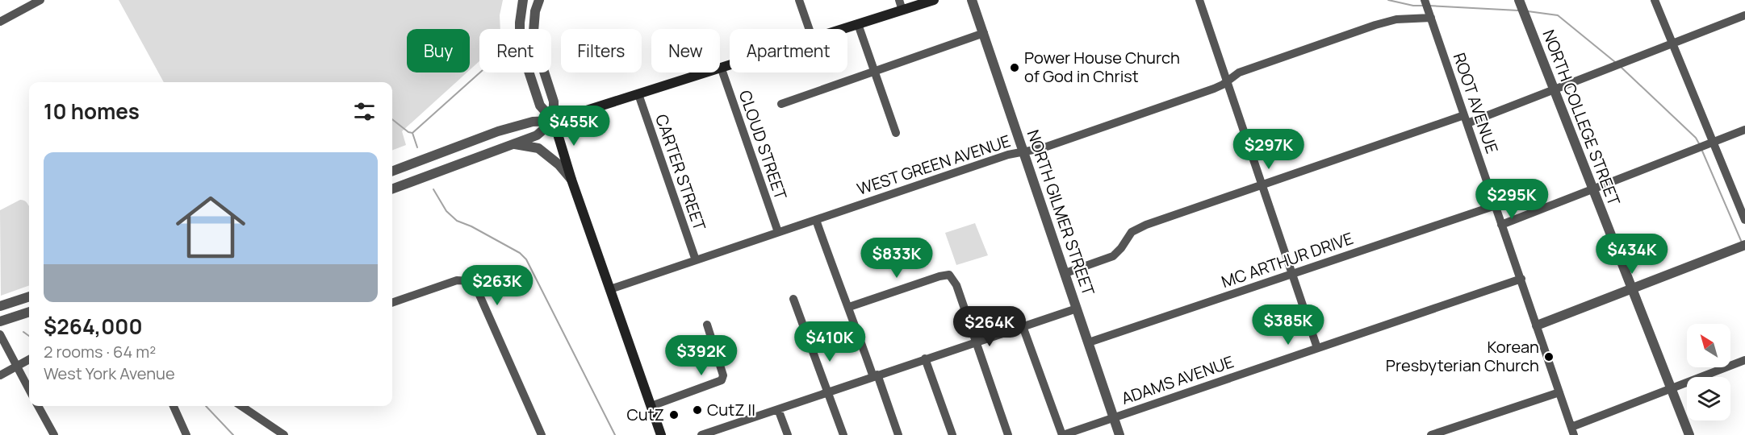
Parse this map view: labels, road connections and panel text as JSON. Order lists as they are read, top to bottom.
{
  "streets": {
    "street": [
      "ROOT AVENUE",
      "NORTH COLLEGE STREET",
      "CLOUD STREET",
      "WEST GREEN AVENUE",
      "CARTER STREET",
      "NORTH GILMER STREET",
      "MC ARTHUR DRIVE",
      "ADAMS AVENUE"
    ]
  },
  "crossings": [
    ["ROOT AVENUE", "WEST GREEN AVENUE"],
    ["ROOT AVENUE", "MC ARTHUR DRIVE"],
    ["ROOT AVENUE", "ADAMS AVENUE"],
    ["CLOUD STREET", "WEST GREEN AVENUE"],
    ["WEST GREEN AVENUE", "CARTER STREET"],
    ["WEST GREEN AVENUE", "NORTH GILMER STREET"],
    ["NORTH GILMER STREET", "MC ARTHUR DRIVE"],
    ["NORTH GILMER STREET", "ADAMS AVENUE"]
  ],
  "places": [
    "Power House Church of God in Christ",
    "Korean Presbyterian Church",
    "CutZ II",
    "CutZ"
  ],
  "north": "top left",
  "page": {
    "chip": [
      "Buy",
      "Rent",
      "Filters",
      "New",
      "Apartment"
    ],
    "heading": "10 homes",
    "price": [
      "$455K",
      "$297K",
      "$295K",
      "$434K",
      "$833K",
      "$263K",
      "$385K",
      "$264K",
      "$410K",
      "$392K"
    ],
    "list": [
      {
        "name": "$264,000",
        "note": "2 rooms · 64 m² · West York Avenue"
      }
    ]
  }
}
